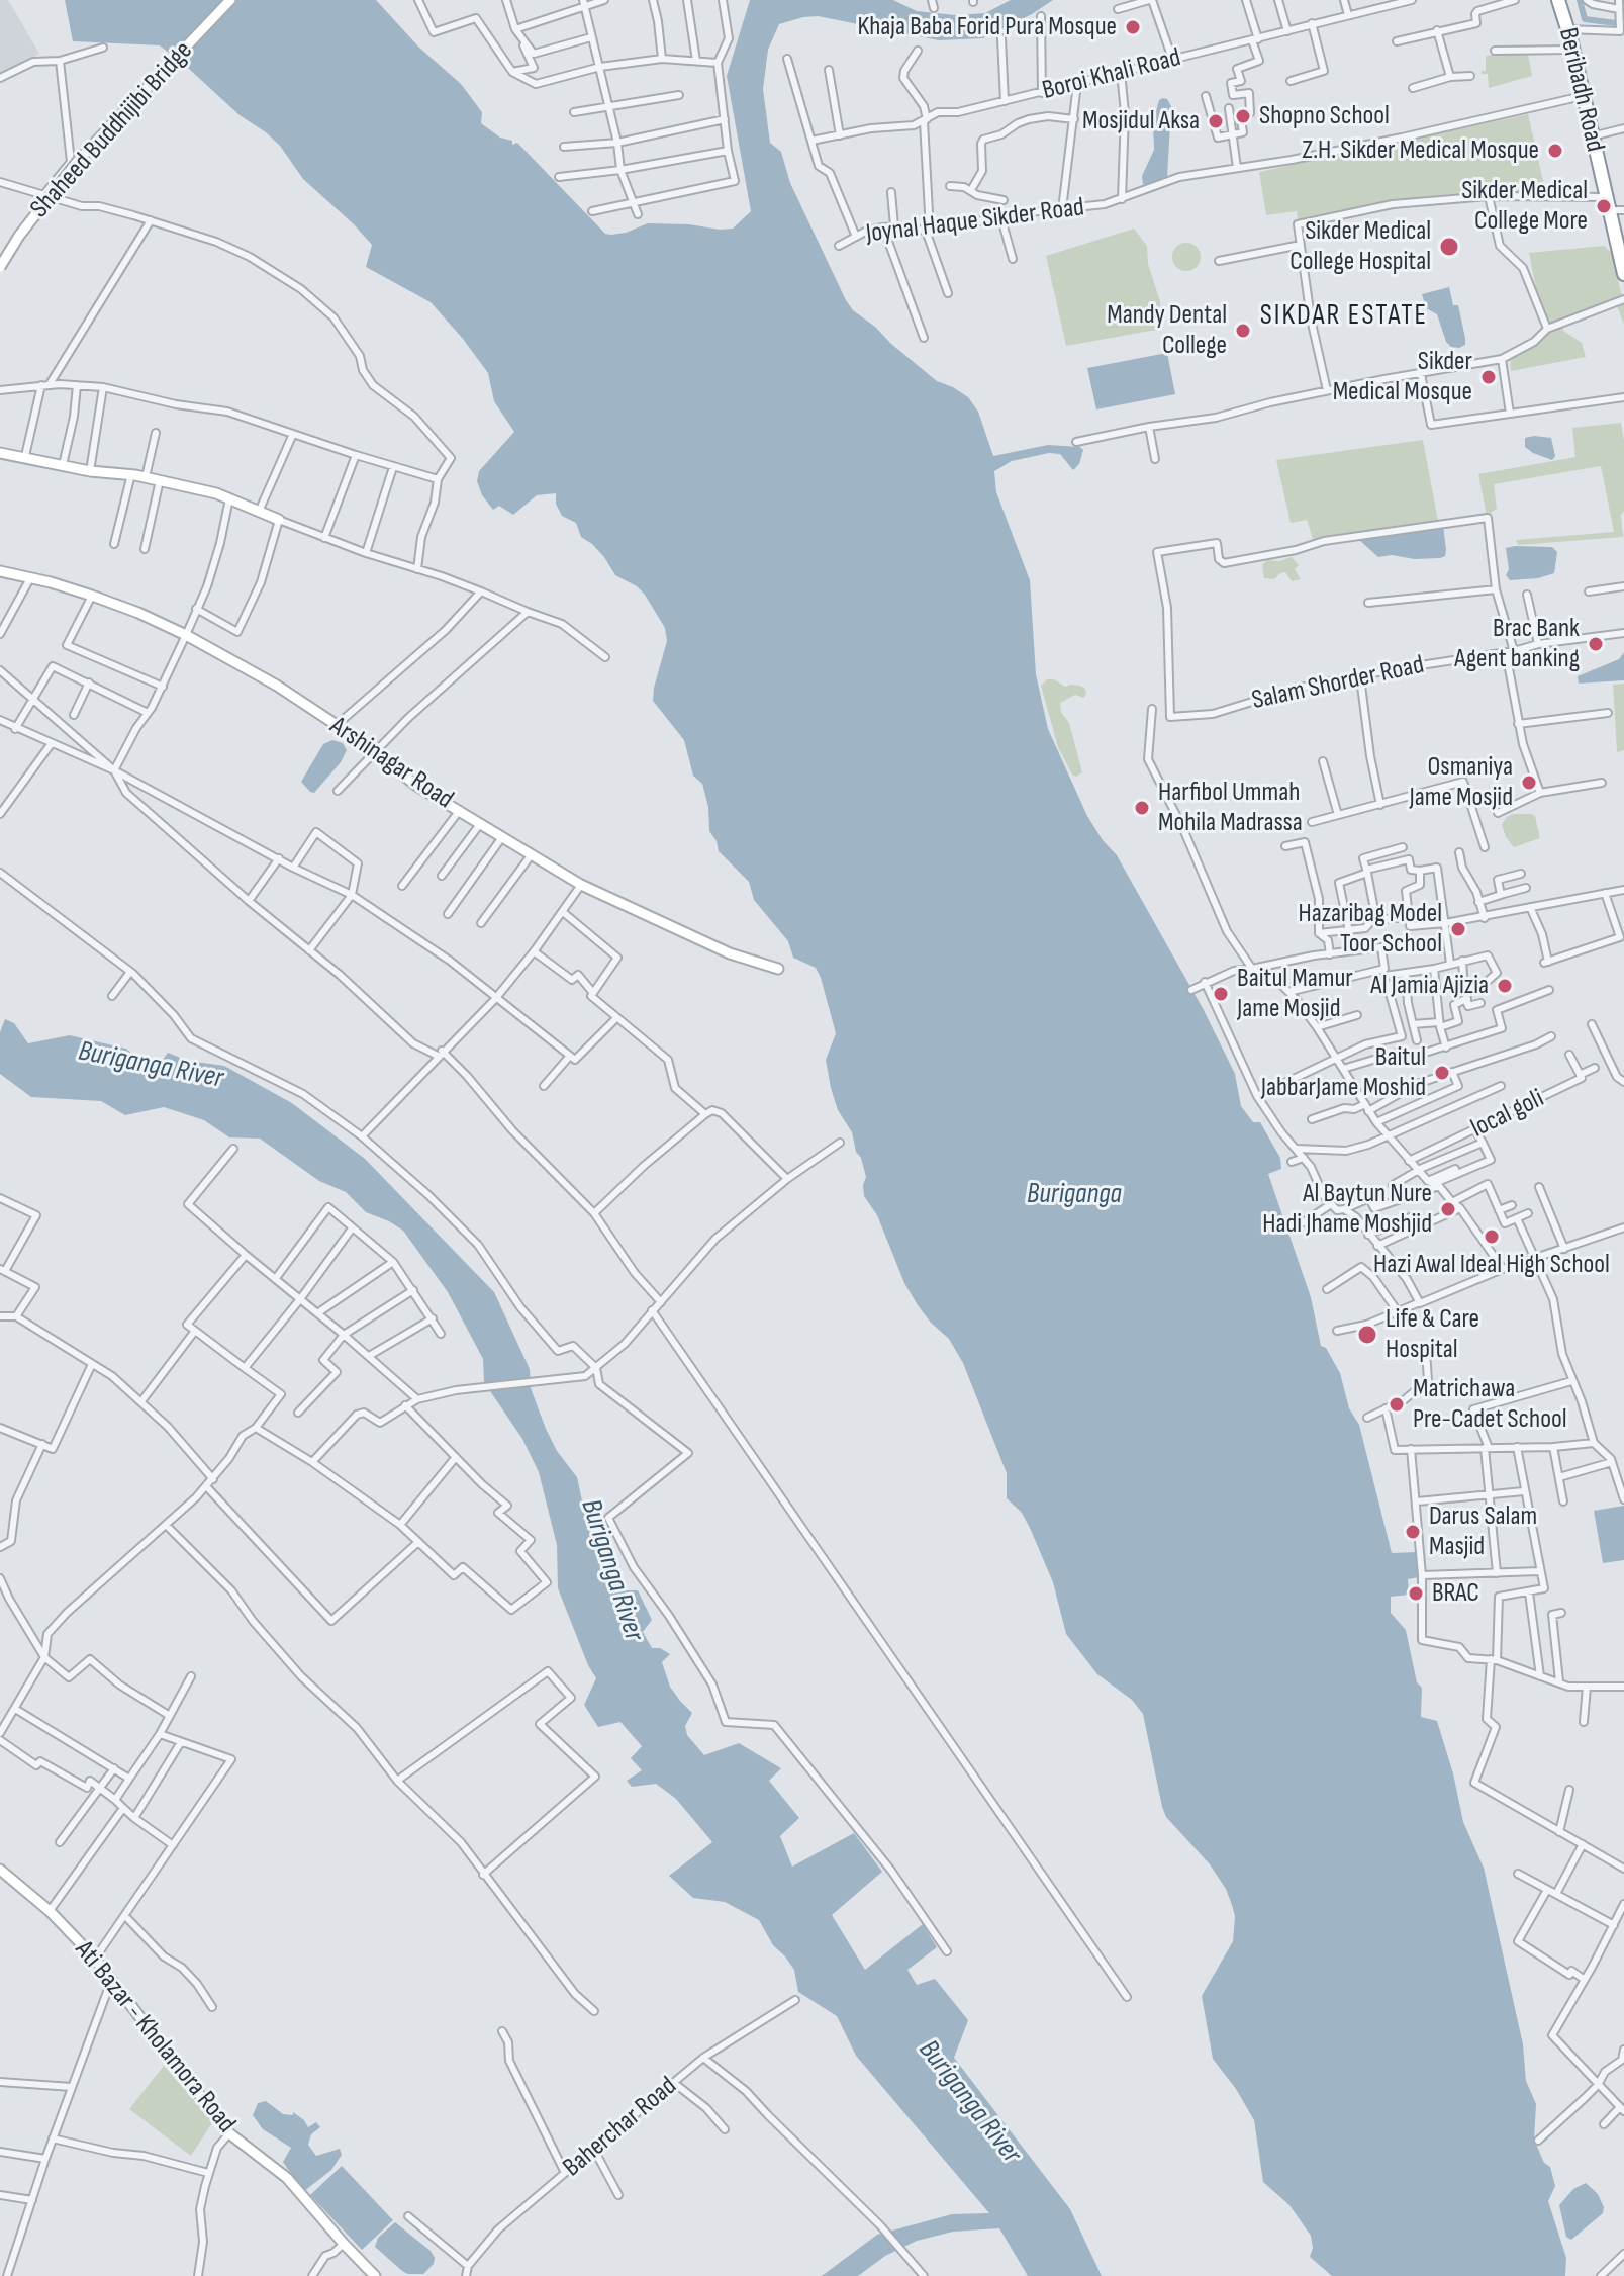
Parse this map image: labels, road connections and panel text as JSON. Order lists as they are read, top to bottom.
{
  "streets": {
    "highway": ["Beribadh Road"],
    "street": [
      "Boroi Khali Road",
      "Shaheed Buddhijibi Bridge",
      "Joynal Haque Sikder Road",
      "Salam Shorder Road",
      "Arshinagar Road",
      "local goli",
      "Ati Bazar - Kholamora Road",
      "Baherchar Road"
    ]
  },
  "crossings": [
    ["Beribadh Road", "Joynal Haque Sikder Road"]
  ],
  "districts": ["SIKDAR ESTATE"],
  "water": ["Buriganga River", "Buriganga"],
  "places": [
    "Khaja Baba Forid Pura Mosque",
    "Shopno School",
    "Mosjidul Aksa",
    "Z.H. Sikder Medical Mosque",
    "Sikder Medical College More",
    "Sikder Medical College Hospital",
    "Mandy Dental College",
    "Sikder Medical Mosque",
    "Brac Bank Agent banking",
    "Osmaniya Jame Mosjid",
    "Harfibol Ummah Mohila Madrassa",
    "Hazaribag Model Toor School",
    "Al Jamia Ajizia",
    "Baitul Mamur Jame Mosjid",
    "Baitul JabbarJame Moshid",
    "Al Baytun Nure Hadi Jhame Moshjid",
    "Hazi Awal Ideal High School",
    "Life & Care Hospital",
    "Matrichawa Pre-Cadet School",
    "Darus Salam Masjid",
    "BRAC"
  ]
}
